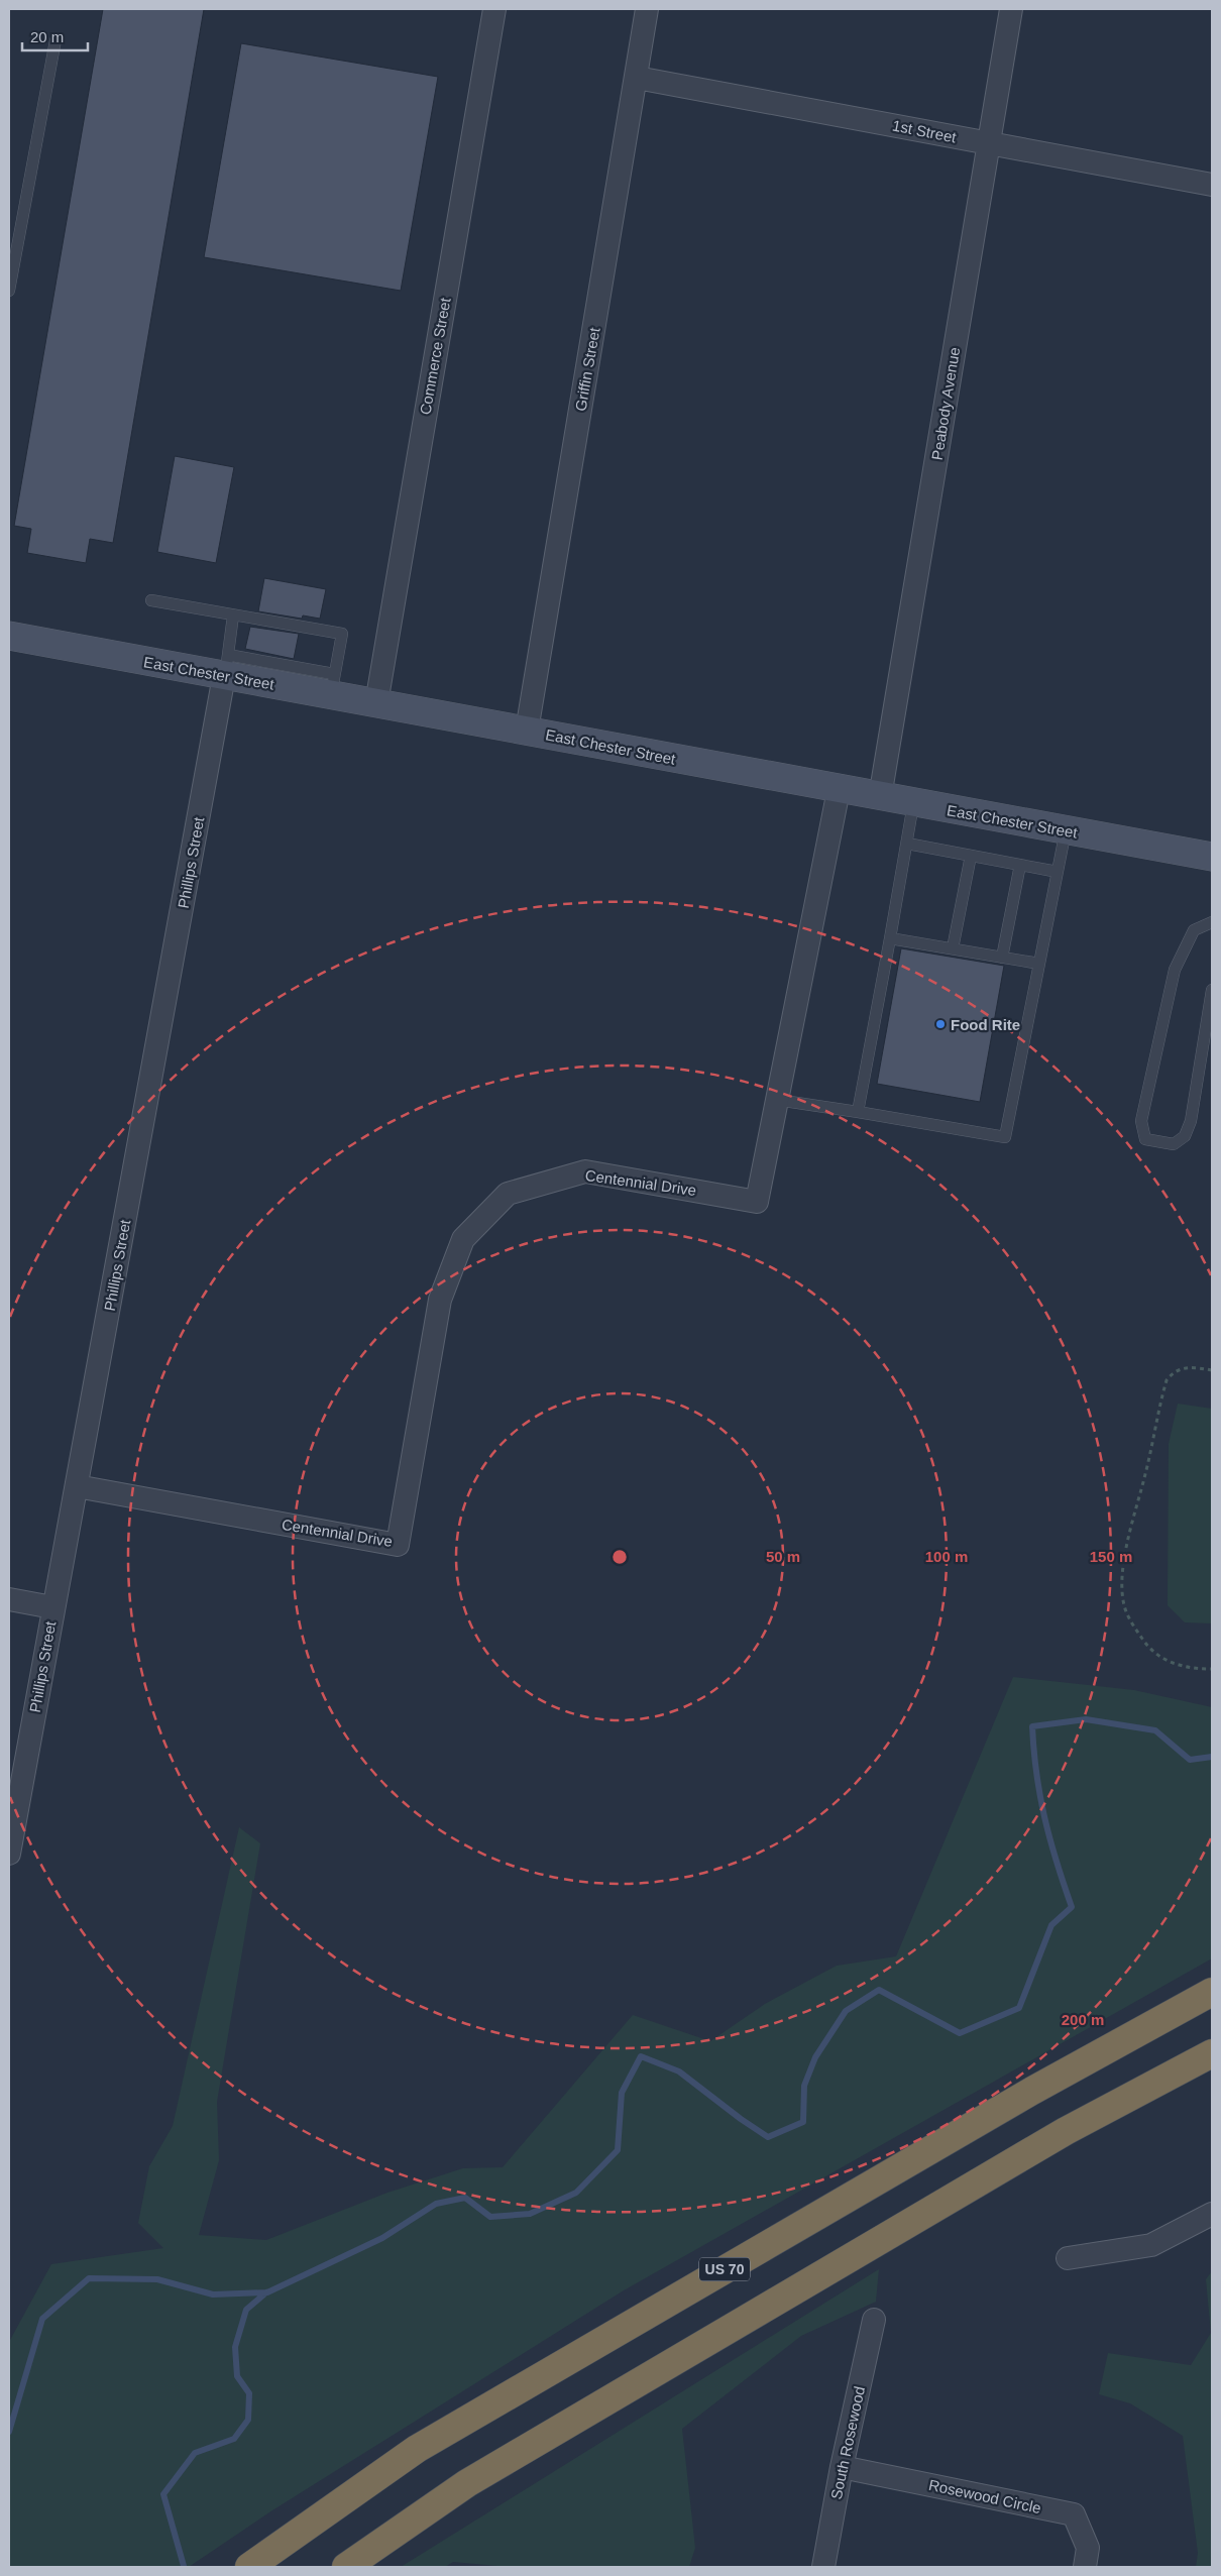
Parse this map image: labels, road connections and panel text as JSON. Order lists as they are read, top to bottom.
{
  "streets": {
    "highway": ["US 70"],
    "main road": ["East Chester Street"],
    "street": [
      "1st Street",
      "Commerce Street",
      "Griffin Street",
      "Peabody Avenue",
      "Phillips Street",
      "Centennial Drive",
      "South Rosewood",
      "Rosewood Circle"
    ]
  },
  "crossings": [
    ["1st Street", "Griffin Street"],
    ["1st Street", "Peabody Avenue"],
    ["Commerce Street", "East Chester Street"],
    ["Griffin Street", "East Chester Street"],
    ["Peabody Avenue", "East Chester Street"],
    ["East Chester Street", "Phillips Street"],
    ["East Chester Street", "Centennial Drive"],
    ["Phillips Street", "Centennial Drive"],
    ["South Rosewood", "Rosewood Circle"]
  ],
  "places": ["Food Rite"],
  "scale_bar": "20 m",
  "rings": [
    "50 m",
    "100 m",
    "150 m",
    "200 m"
  ]
}
